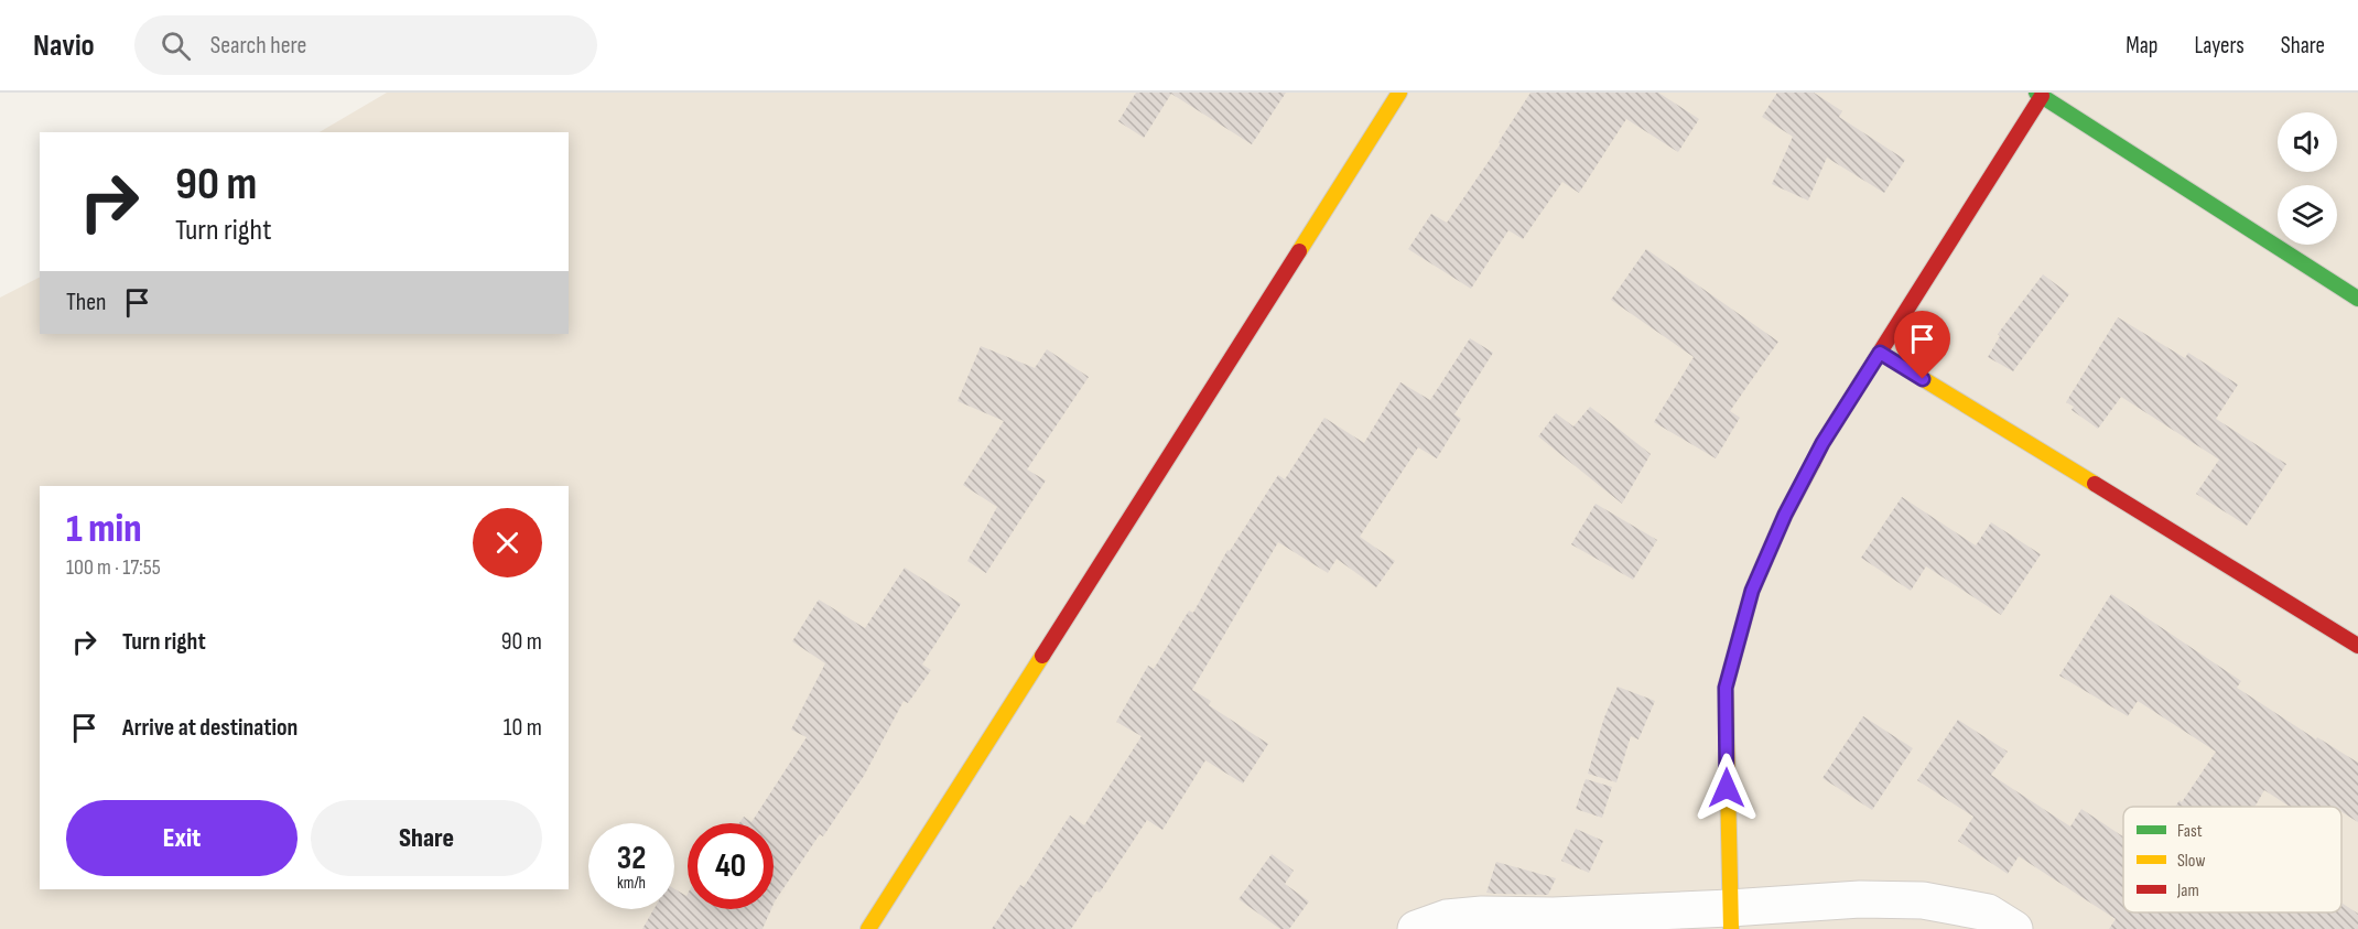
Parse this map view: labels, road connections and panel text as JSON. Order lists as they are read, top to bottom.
{
  "legend": ["Fast", "Slow", "Jam"],
  "page": {
    "header": "Navio",
    "search": "Search here",
    "nav": ["Map", "Layers", "Share"],
    "turn": ["90 m", "Turn right"],
    "then": "Then",
    "heading": ["1 min", "100 m · 17:55"],
    "list": [
      {
        "name": "Turn right",
        "value": "90 m"
      },
      {
        "name": "Arrive at destination",
        "value": "10 m"
      }
    ],
    "buttons": ["Exit", "Share"],
    "speed": "32 km/h",
    "limit": "40"
  }
}
